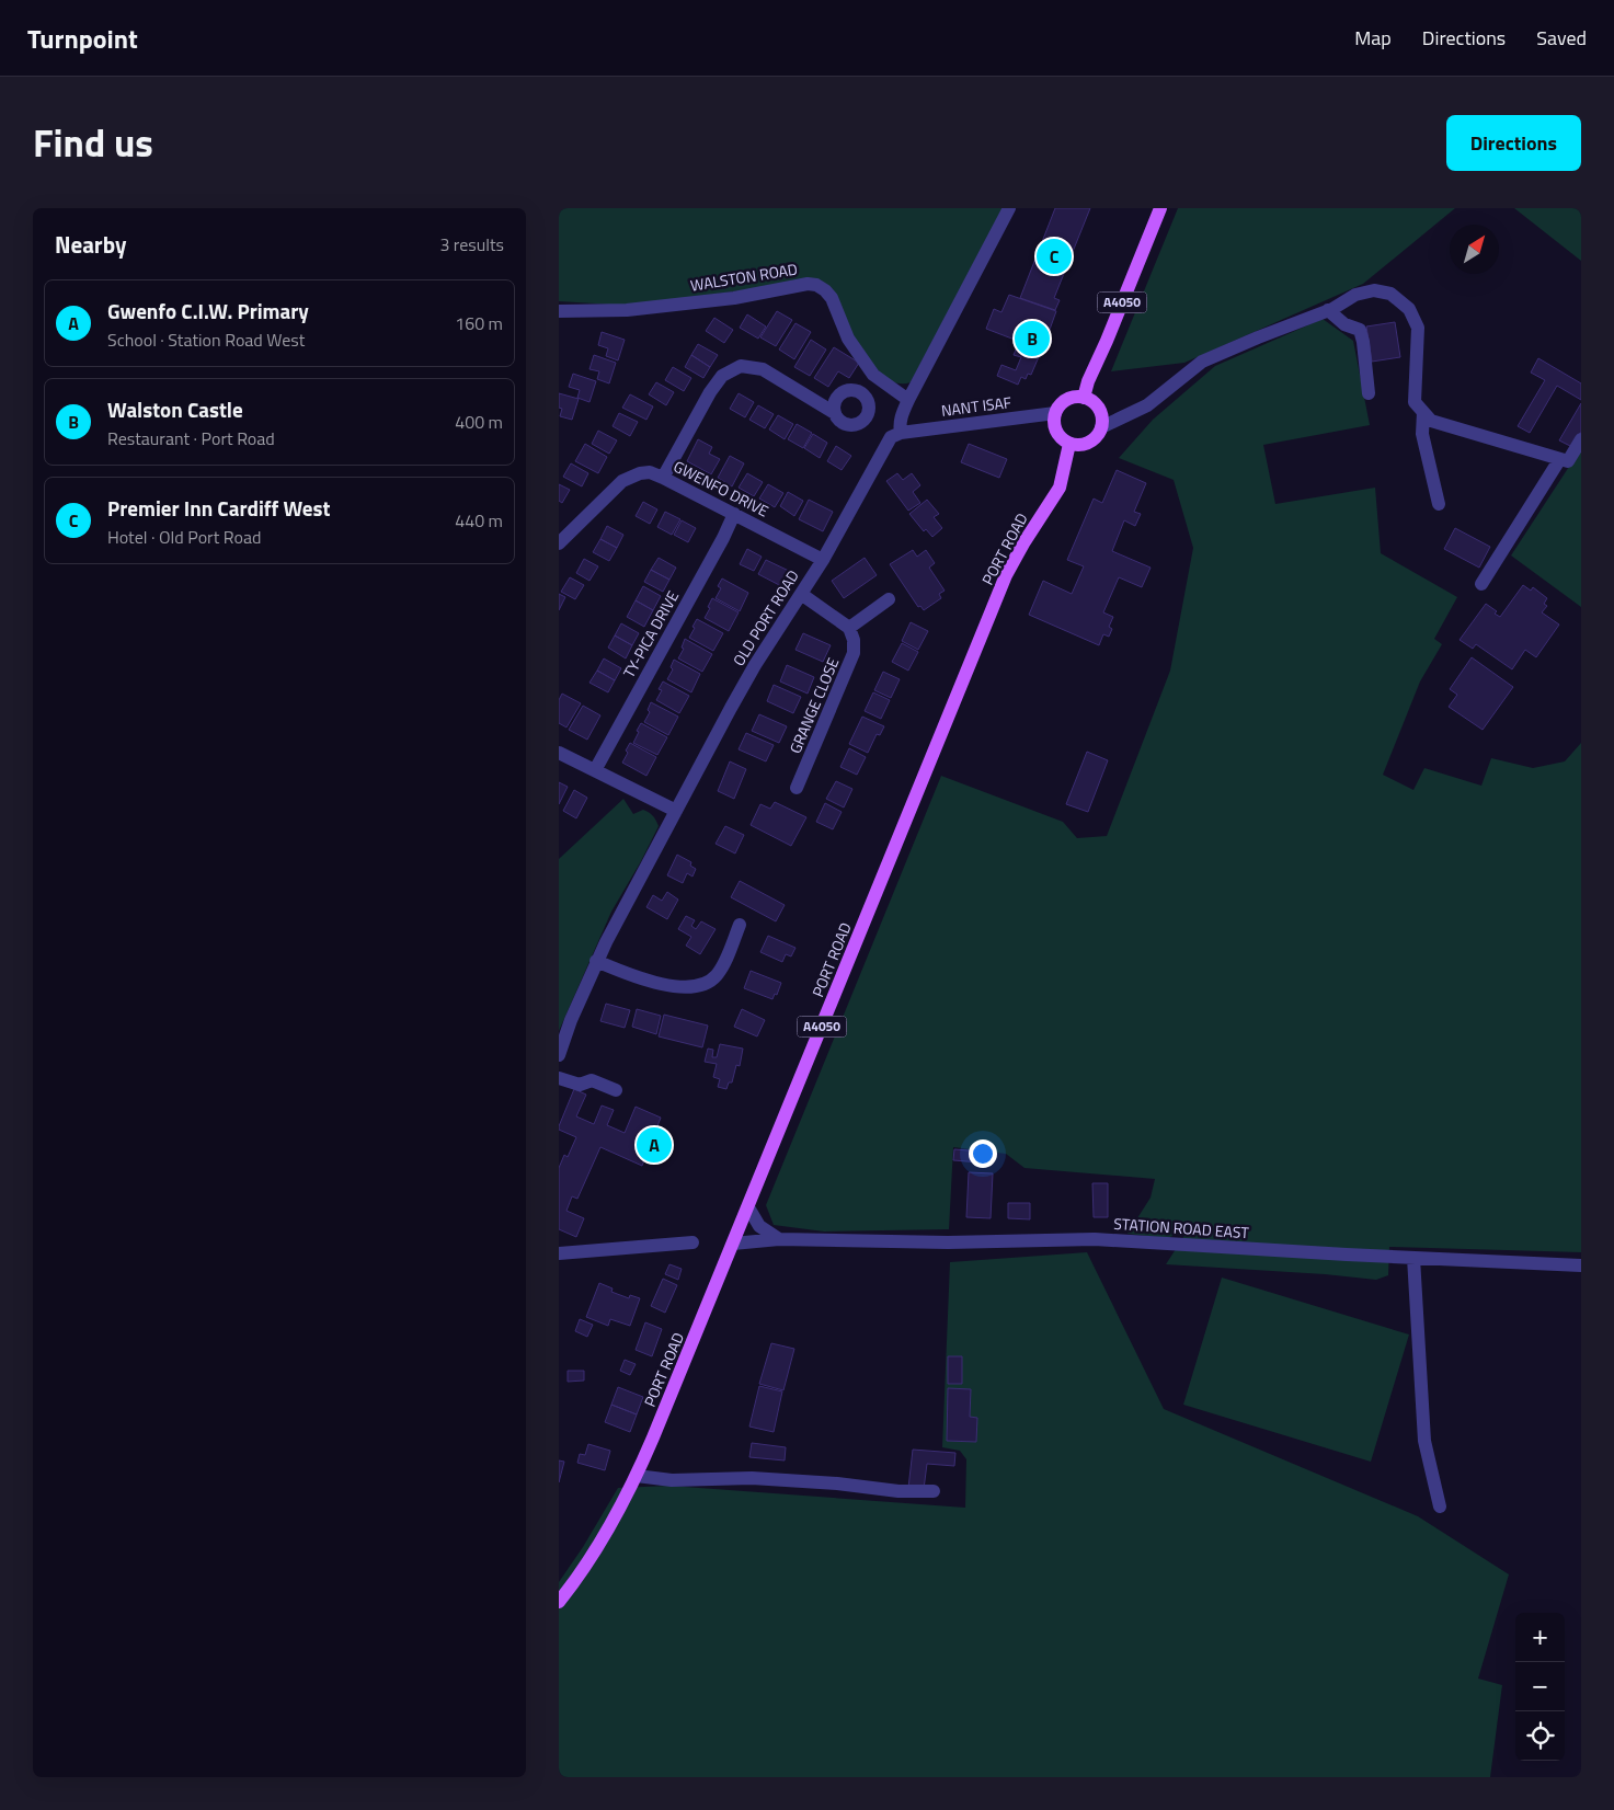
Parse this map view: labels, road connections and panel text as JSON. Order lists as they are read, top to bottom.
{
  "streets": {
    "main road": ["A4050", "PORT ROAD"],
    "street": [
      "WALSTON ROAD",
      "NANT ISAF",
      "GWENFO DRIVE",
      "OLD PORT ROAD",
      "TY-PICA DRIVE",
      "GRANGE CLOSE",
      "STATION ROAD EAST"
    ]
  },
  "crossings": [
    ["A4050", "NANT ISAF"],
    ["A4050", "PORT ROAD"],
    ["NANT ISAF", "PORT ROAD"],
    ["NANT ISAF", "OLD PORT ROAD"],
    ["GWENFO DRIVE", "OLD PORT ROAD"],
    ["GWENFO DRIVE", "TY-PICA DRIVE"],
    ["PORT ROAD", "STATION ROAD EAST"]
  ],
  "north": "top right",
  "page": {
    "header": "Turnpoint",
    "nav": ["Map", "Directions", "Saved"],
    "title": "Find us",
    "buttons": "Directions",
    "heading": ["Nearby", "3 results"],
    "pins": ["C", "B", "A"],
    "list": [
      {
        "mark": "A",
        "name": "Gwenfo C.I.W. Primary",
        "note": "School · Station Road West",
        "value": "160 m"
      },
      {
        "mark": "B",
        "name": "Walston Castle",
        "note": "Restaurant · Port Road",
        "value": "400 m"
      },
      {
        "mark": "C",
        "name": "Premier Inn Cardiff West",
        "note": "Hotel · Old Port Road",
        "value": "440 m"
      }
    ],
    "map_buttons": ["+", "−"]
  }
}
